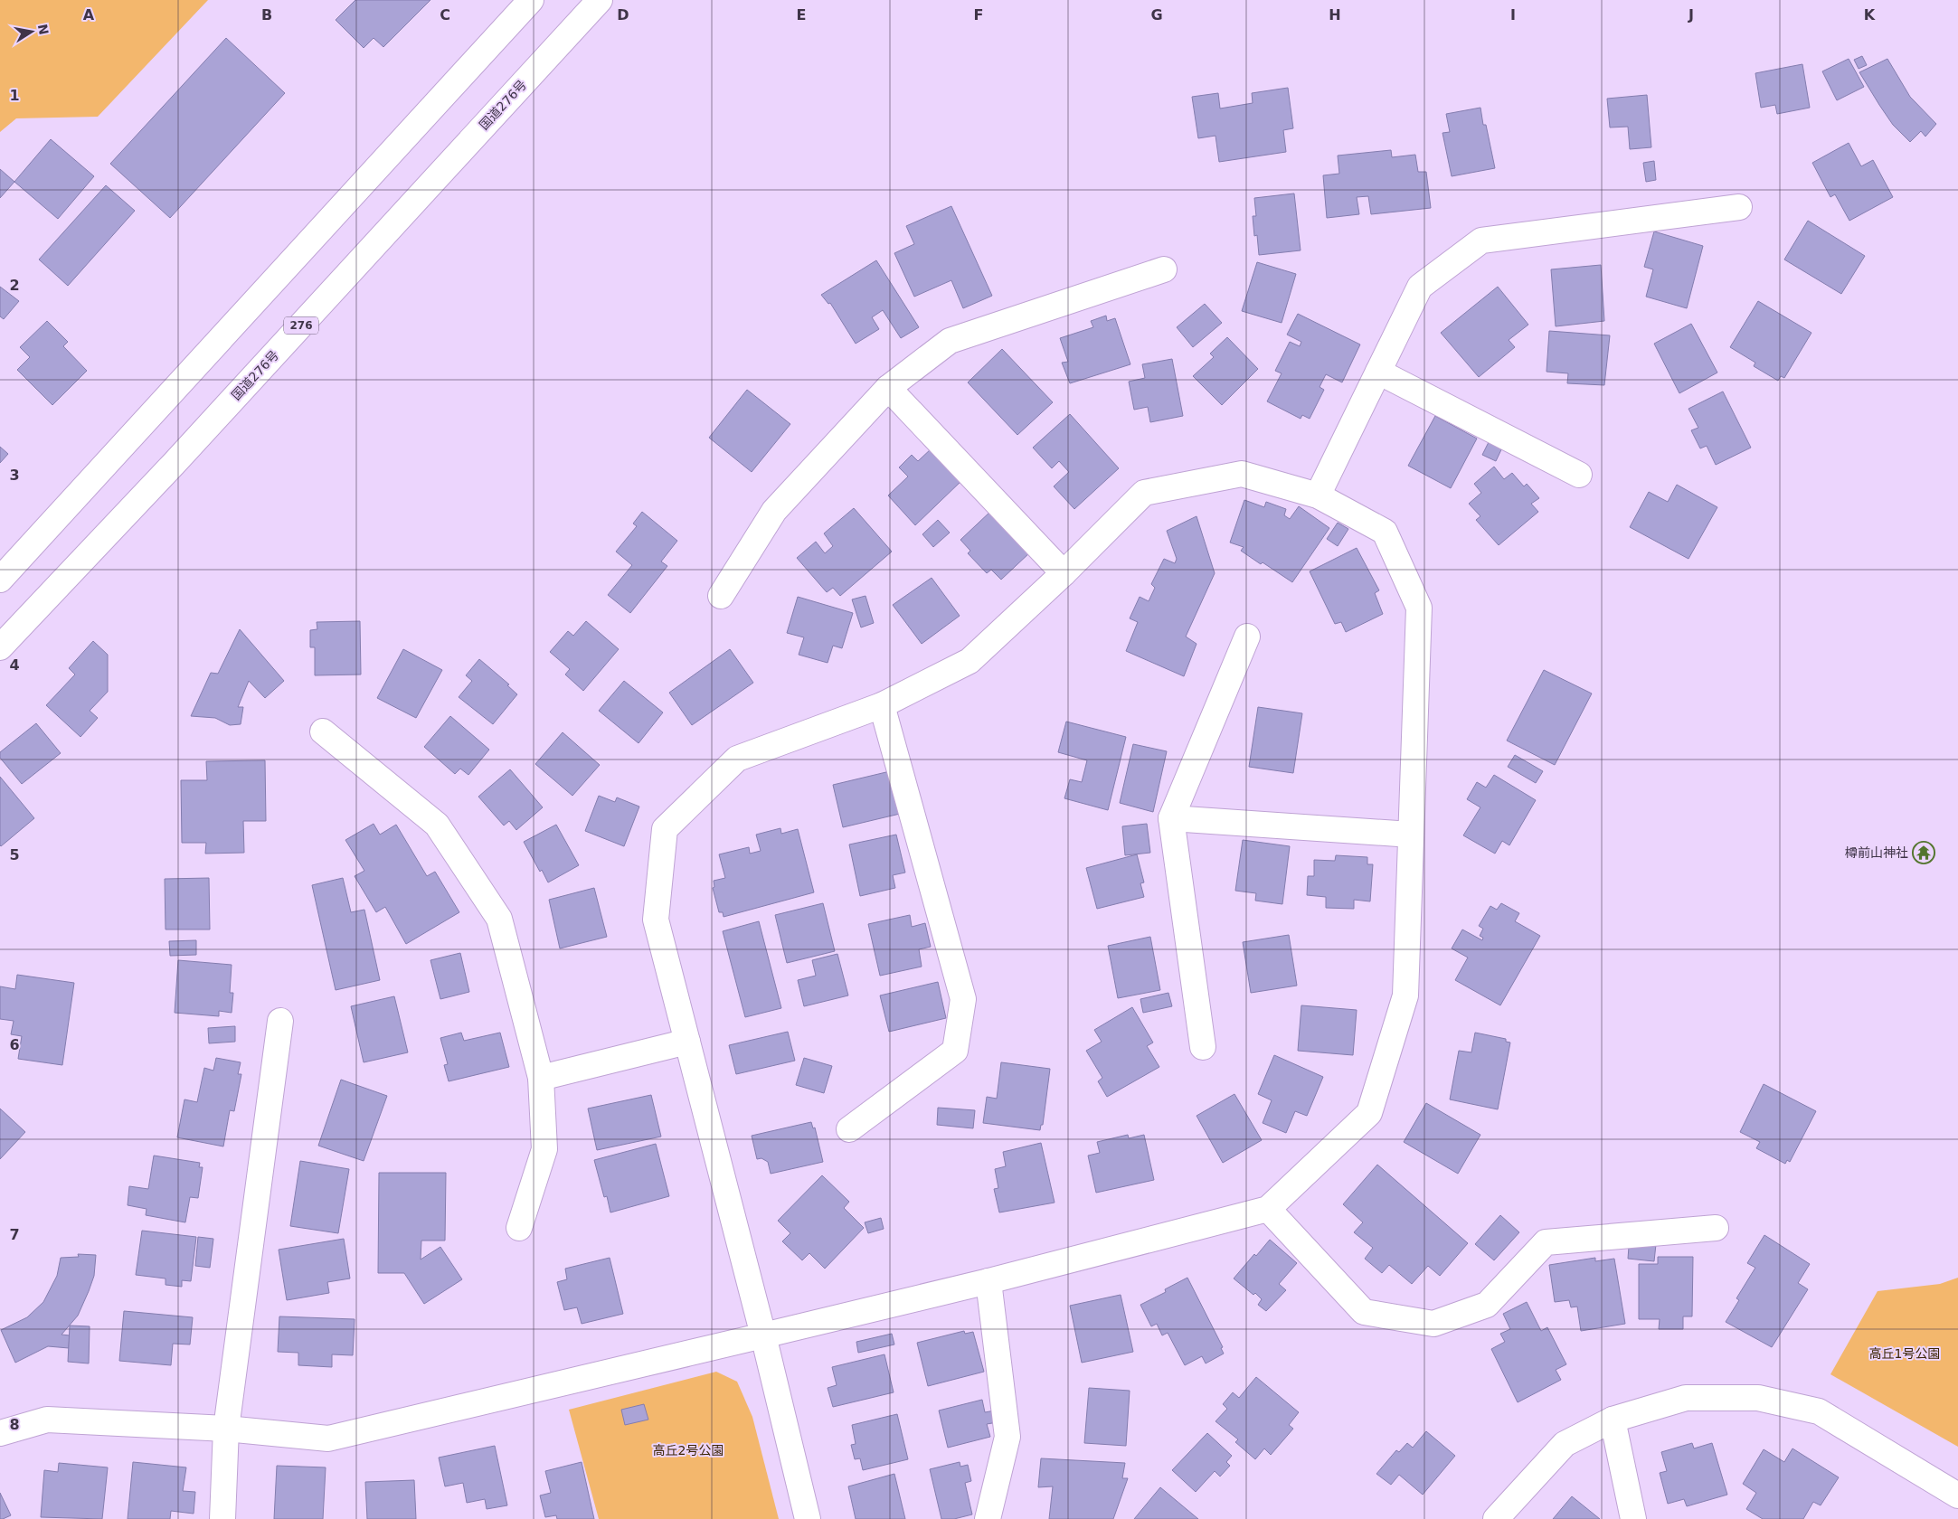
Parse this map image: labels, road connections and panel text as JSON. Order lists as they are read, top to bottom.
{
  "streets": {
    "main road": ["国道276号", "276"]
  },
  "parks": ["高丘1号公園", "高丘2号公園"],
  "places": {
    "temple": ["樽前山神社"]
  },
  "north": "right",
  "grid": {
    "columns": [
      "A",
      "B",
      "C",
      "D",
      "E",
      "F",
      "G",
      "H",
      "I",
      "J",
      "K"
    ],
    "rows": [
      "1",
      "2",
      "3",
      "4",
      "5",
      "6",
      "7",
      "8"
    ]
  }
}
